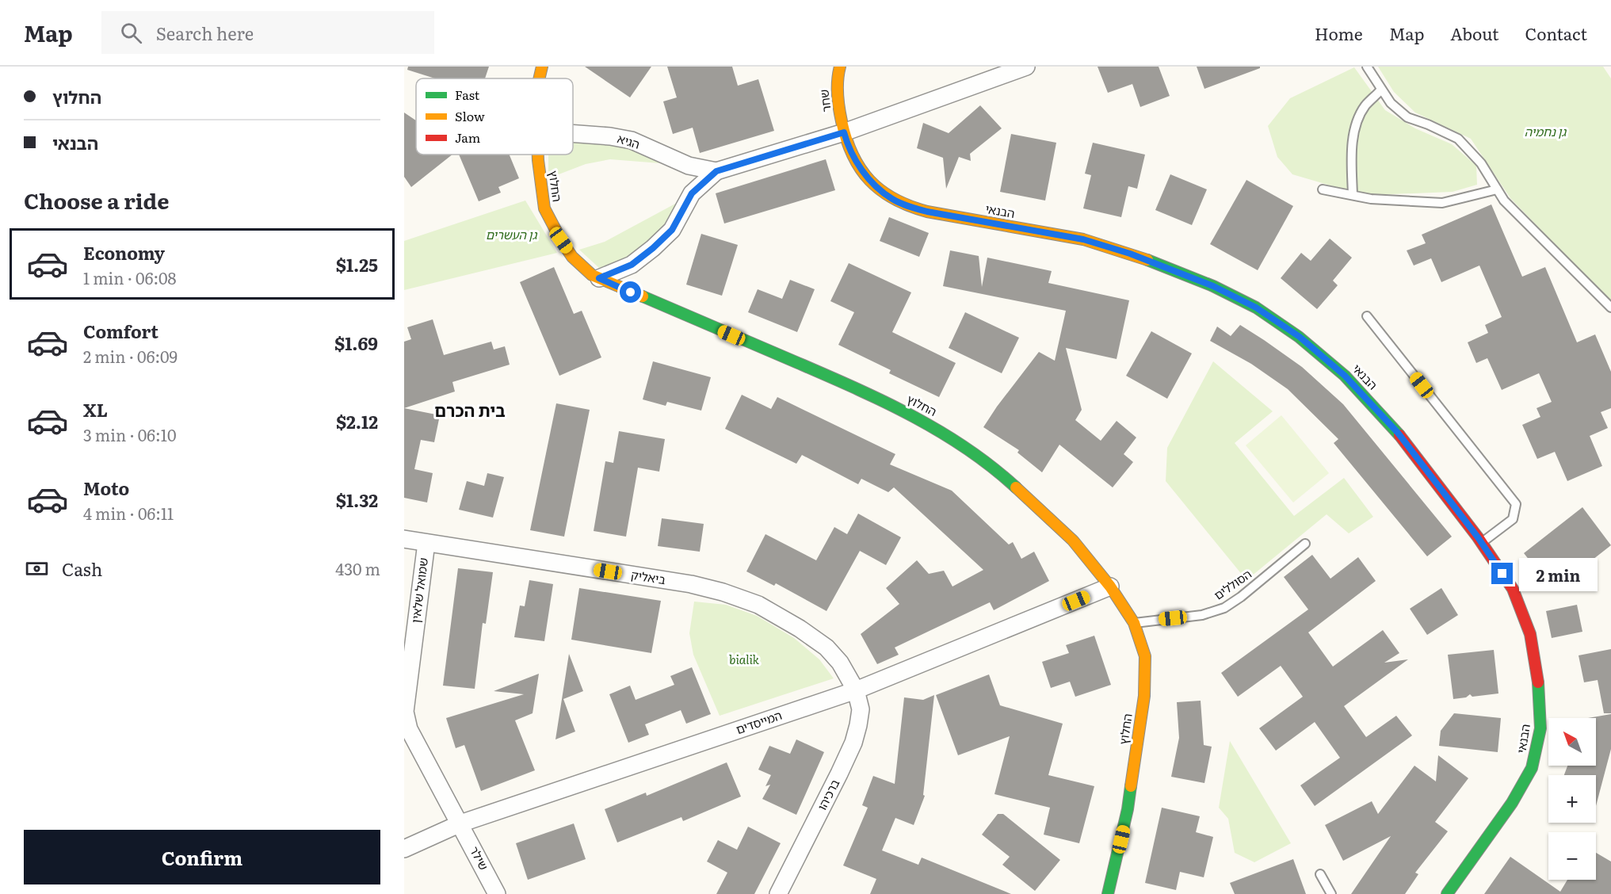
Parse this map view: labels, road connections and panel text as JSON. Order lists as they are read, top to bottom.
{
  "streets": {
    "street": [
      "שחר",
      "הגיא",
      "החלוץ",
      "הבנאי",
      "ביאליק",
      "שמואל שלאין",
      "המייסדים",
      "ברכיהו",
      "שילר"
    ],
    "lane": ["הסוללים"]
  },
  "crossings": [
    ["שחר", "הגיא"],
    ["שחר", "הבנאי"],
    ["הגיא", "החלוץ"],
    ["הגיא", "הבנאי"],
    ["החלוץ", "הסוללים"],
    ["החלוץ", "המייסדים"],
    ["ביאליק", "שמואל שלאין"],
    ["ביאליק", "המייסדים"],
    ["ביאליק", "ברכיהו"],
    ["שמואל שלאין", "המייסדים"],
    ["שמואל שלאין", "שילר"],
    ["המייסדים", "ברכיהו"],
    ["המייסדים", "שילר"]
  ],
  "districts": ["בית הכרם"],
  "parks": ["גן נחמיה", "גן העשרים", "bialik"],
  "legend": ["Fast", "Slow", "Jam"],
  "north": "top left",
  "page": {
    "header": "Map",
    "search": "Search here",
    "nav": [
      "Home",
      "Map",
      "About",
      "Contact"
    ],
    "banner": ["החלוץ", "הבנאי"],
    "heading": "Choose a ride",
    "list": [
      {
        "name": "Economy",
        "note": "1 min · 06:08",
        "value": "$1.25"
      },
      {
        "name": "Comfort",
        "note": "2 min · 06:09",
        "value": "$1.69"
      },
      {
        "name": "XL",
        "note": "3 min · 06:10",
        "value": "$2.12"
      },
      {
        "name": "Moto",
        "note": "4 min · 06:11",
        "value": "$1.32"
      }
    ],
    "pay": ["Cash", "430 m"],
    "bubble": "2 min",
    "map_buttons": ["+", "−"],
    "buttons": "Confirm"
  }
}
